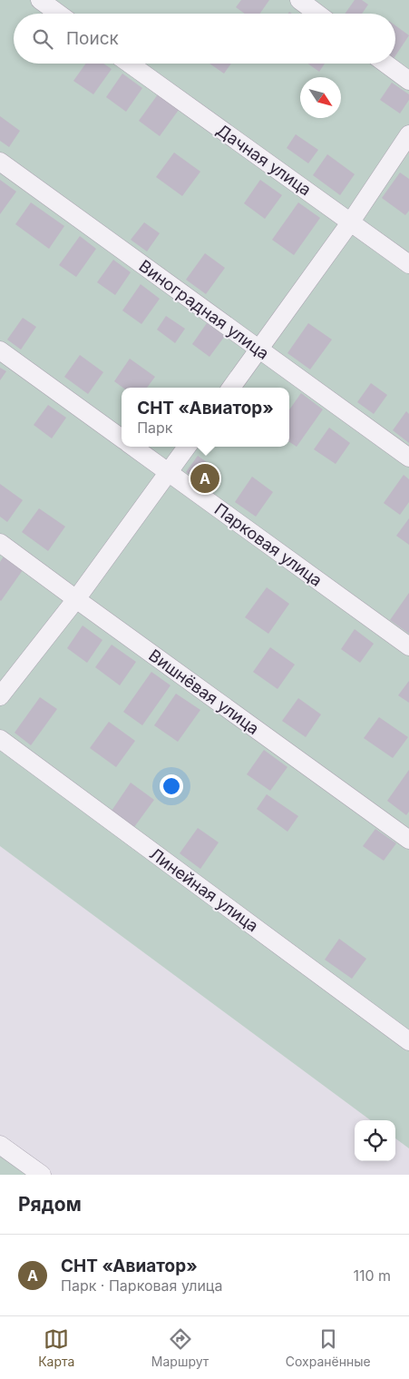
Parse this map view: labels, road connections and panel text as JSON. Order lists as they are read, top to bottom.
{
  "streets": {
    "street": [
      "Дачная улица",
      "Виноградная улица",
      "Парковая улица",
      "Вишнёвая улица",
      "Линейная улица"
    ]
  },
  "north": "bottom right",
  "page": {
    "search": "Поиск",
    "popup": ["СНТ «Авиатор»", "Парк"],
    "pins": "A",
    "heading": "Рядом",
    "list": [
      {
        "mark": "A",
        "name": "СНТ «Авиатор»",
        "note": "Парк · Парковая улица",
        "value": "110 m"
      }
    ],
    "nav": ["Карта", "Маршрут", "Сохранённые"]
  }
}
